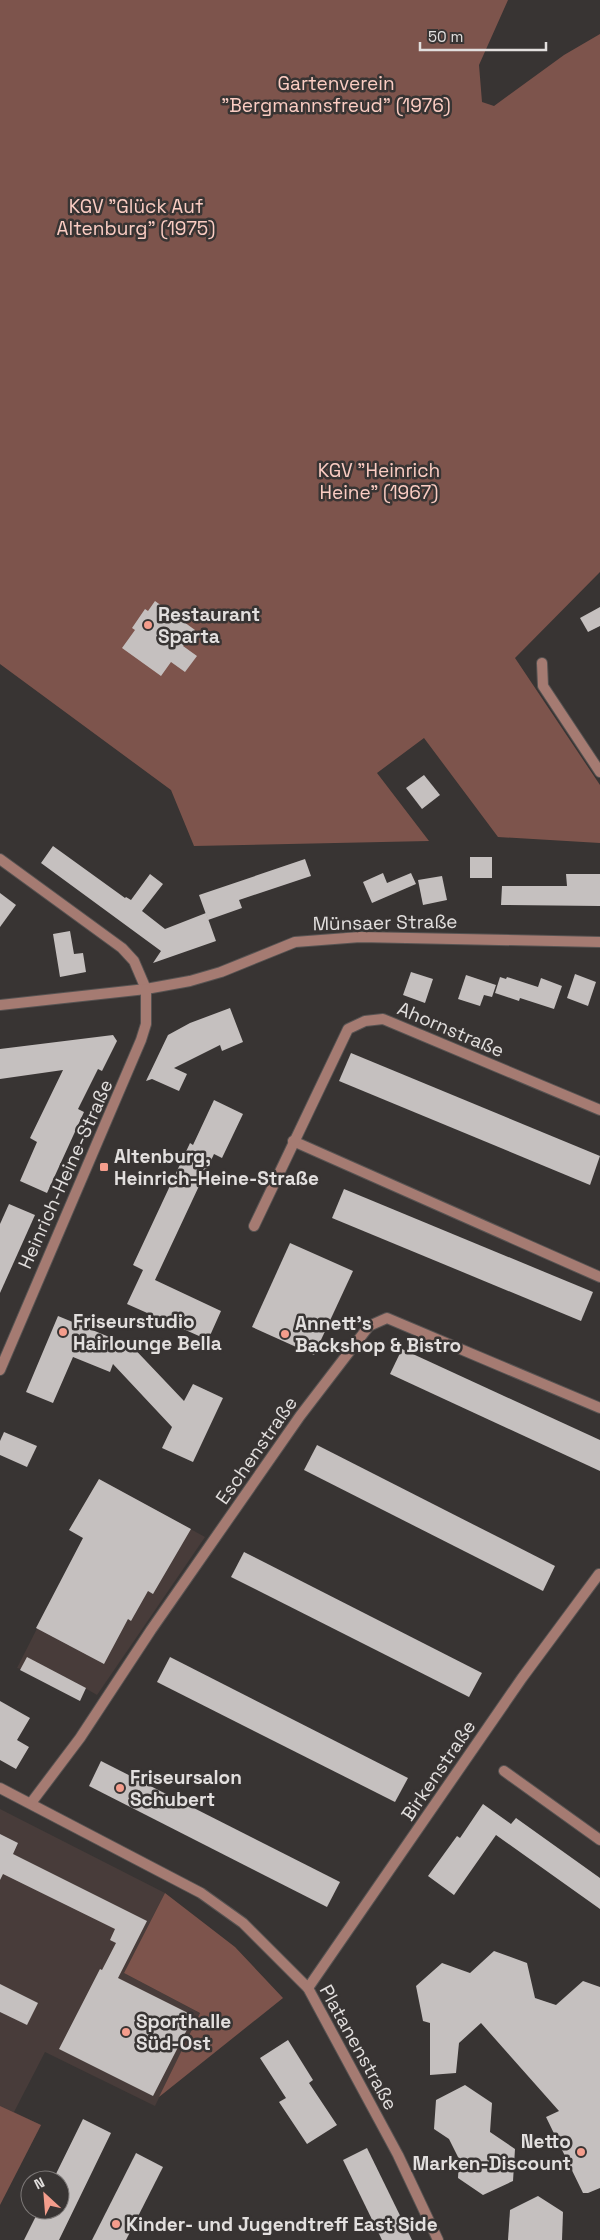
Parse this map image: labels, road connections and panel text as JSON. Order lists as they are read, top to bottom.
{
  "streets": {
    "street": [
      "Münsaer Straße",
      "Ahornstraße",
      "Heinrich-Heine-Straße",
      "Eschenstraße",
      "Birkenstraße",
      "Platanenstraße"
    ]
  },
  "crossings": [
    ["Münsaer Straße", "Heinrich-Heine-Straße"],
    ["Eschenstraße", "Platanenstraße"],
    ["Birkenstraße", "Platanenstraße"]
  ],
  "parks": ["Gartenverein \"Bergmannsfreud\" (1976)", "KGV \"Glück Auf Altenburg\" (1975)", "KGV \"Heinrich Heine\" (1967)"],
  "places": {
    "other": [
      "Restaurant Sparta",
      "Friseurstudio Hairlounge Bella",
      "Annett's Backshop & Bistro",
      "Friseursalon Schubert",
      "Sporthalle Süd-Ost",
      "Netto Marken-Discount",
      "Kinder- und Jugendtreff East Side"
    ],
    "transit": ["Altenburg, Heinrich-Heine-Straße"]
  },
  "scale_bar": "50 m",
  "north": "top left"
}
